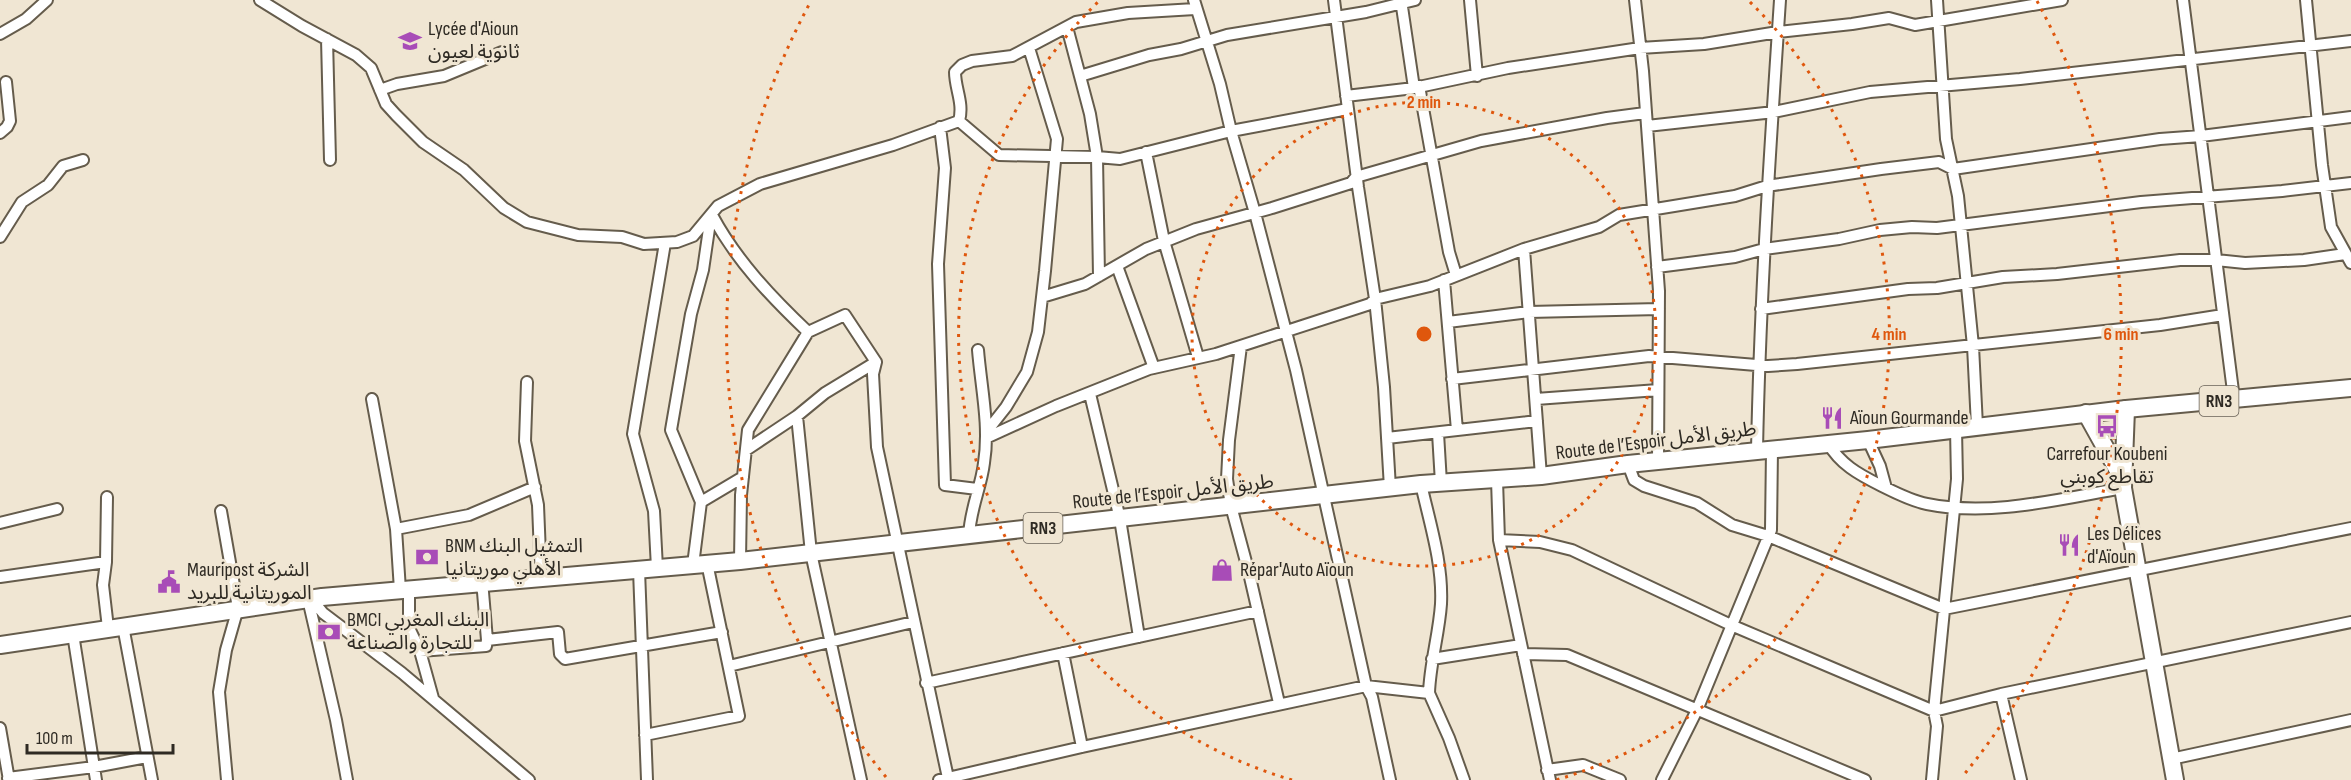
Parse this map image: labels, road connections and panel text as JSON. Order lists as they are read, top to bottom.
{
  "streets": {
    "main road": ["RN3", "Route de l’Espoir طريق الأمل"]
  },
  "places": {
    "school or university": ["Lycée d'Aioun ثانوية لعيون"],
    "restaurant": ["Aïoun Gourmande", "Les Délices d'Aïoun"],
    "bus stop": ["Carrefour Koubeni تقاطع كوبني"],
    "bank": ["BNM التمثيل البنك الأهلي موريتانيا", "BMCI البنك المغربي للتجارة والصناعة"],
    "shop": ["Répar'Auto Aïoun"],
    "public building": ["Mauripost الشركة الموريتانية للبريد"]
  },
  "scale_bar": "100 m",
  "rings": ["2 min", "4 min", "6 min"]
}
